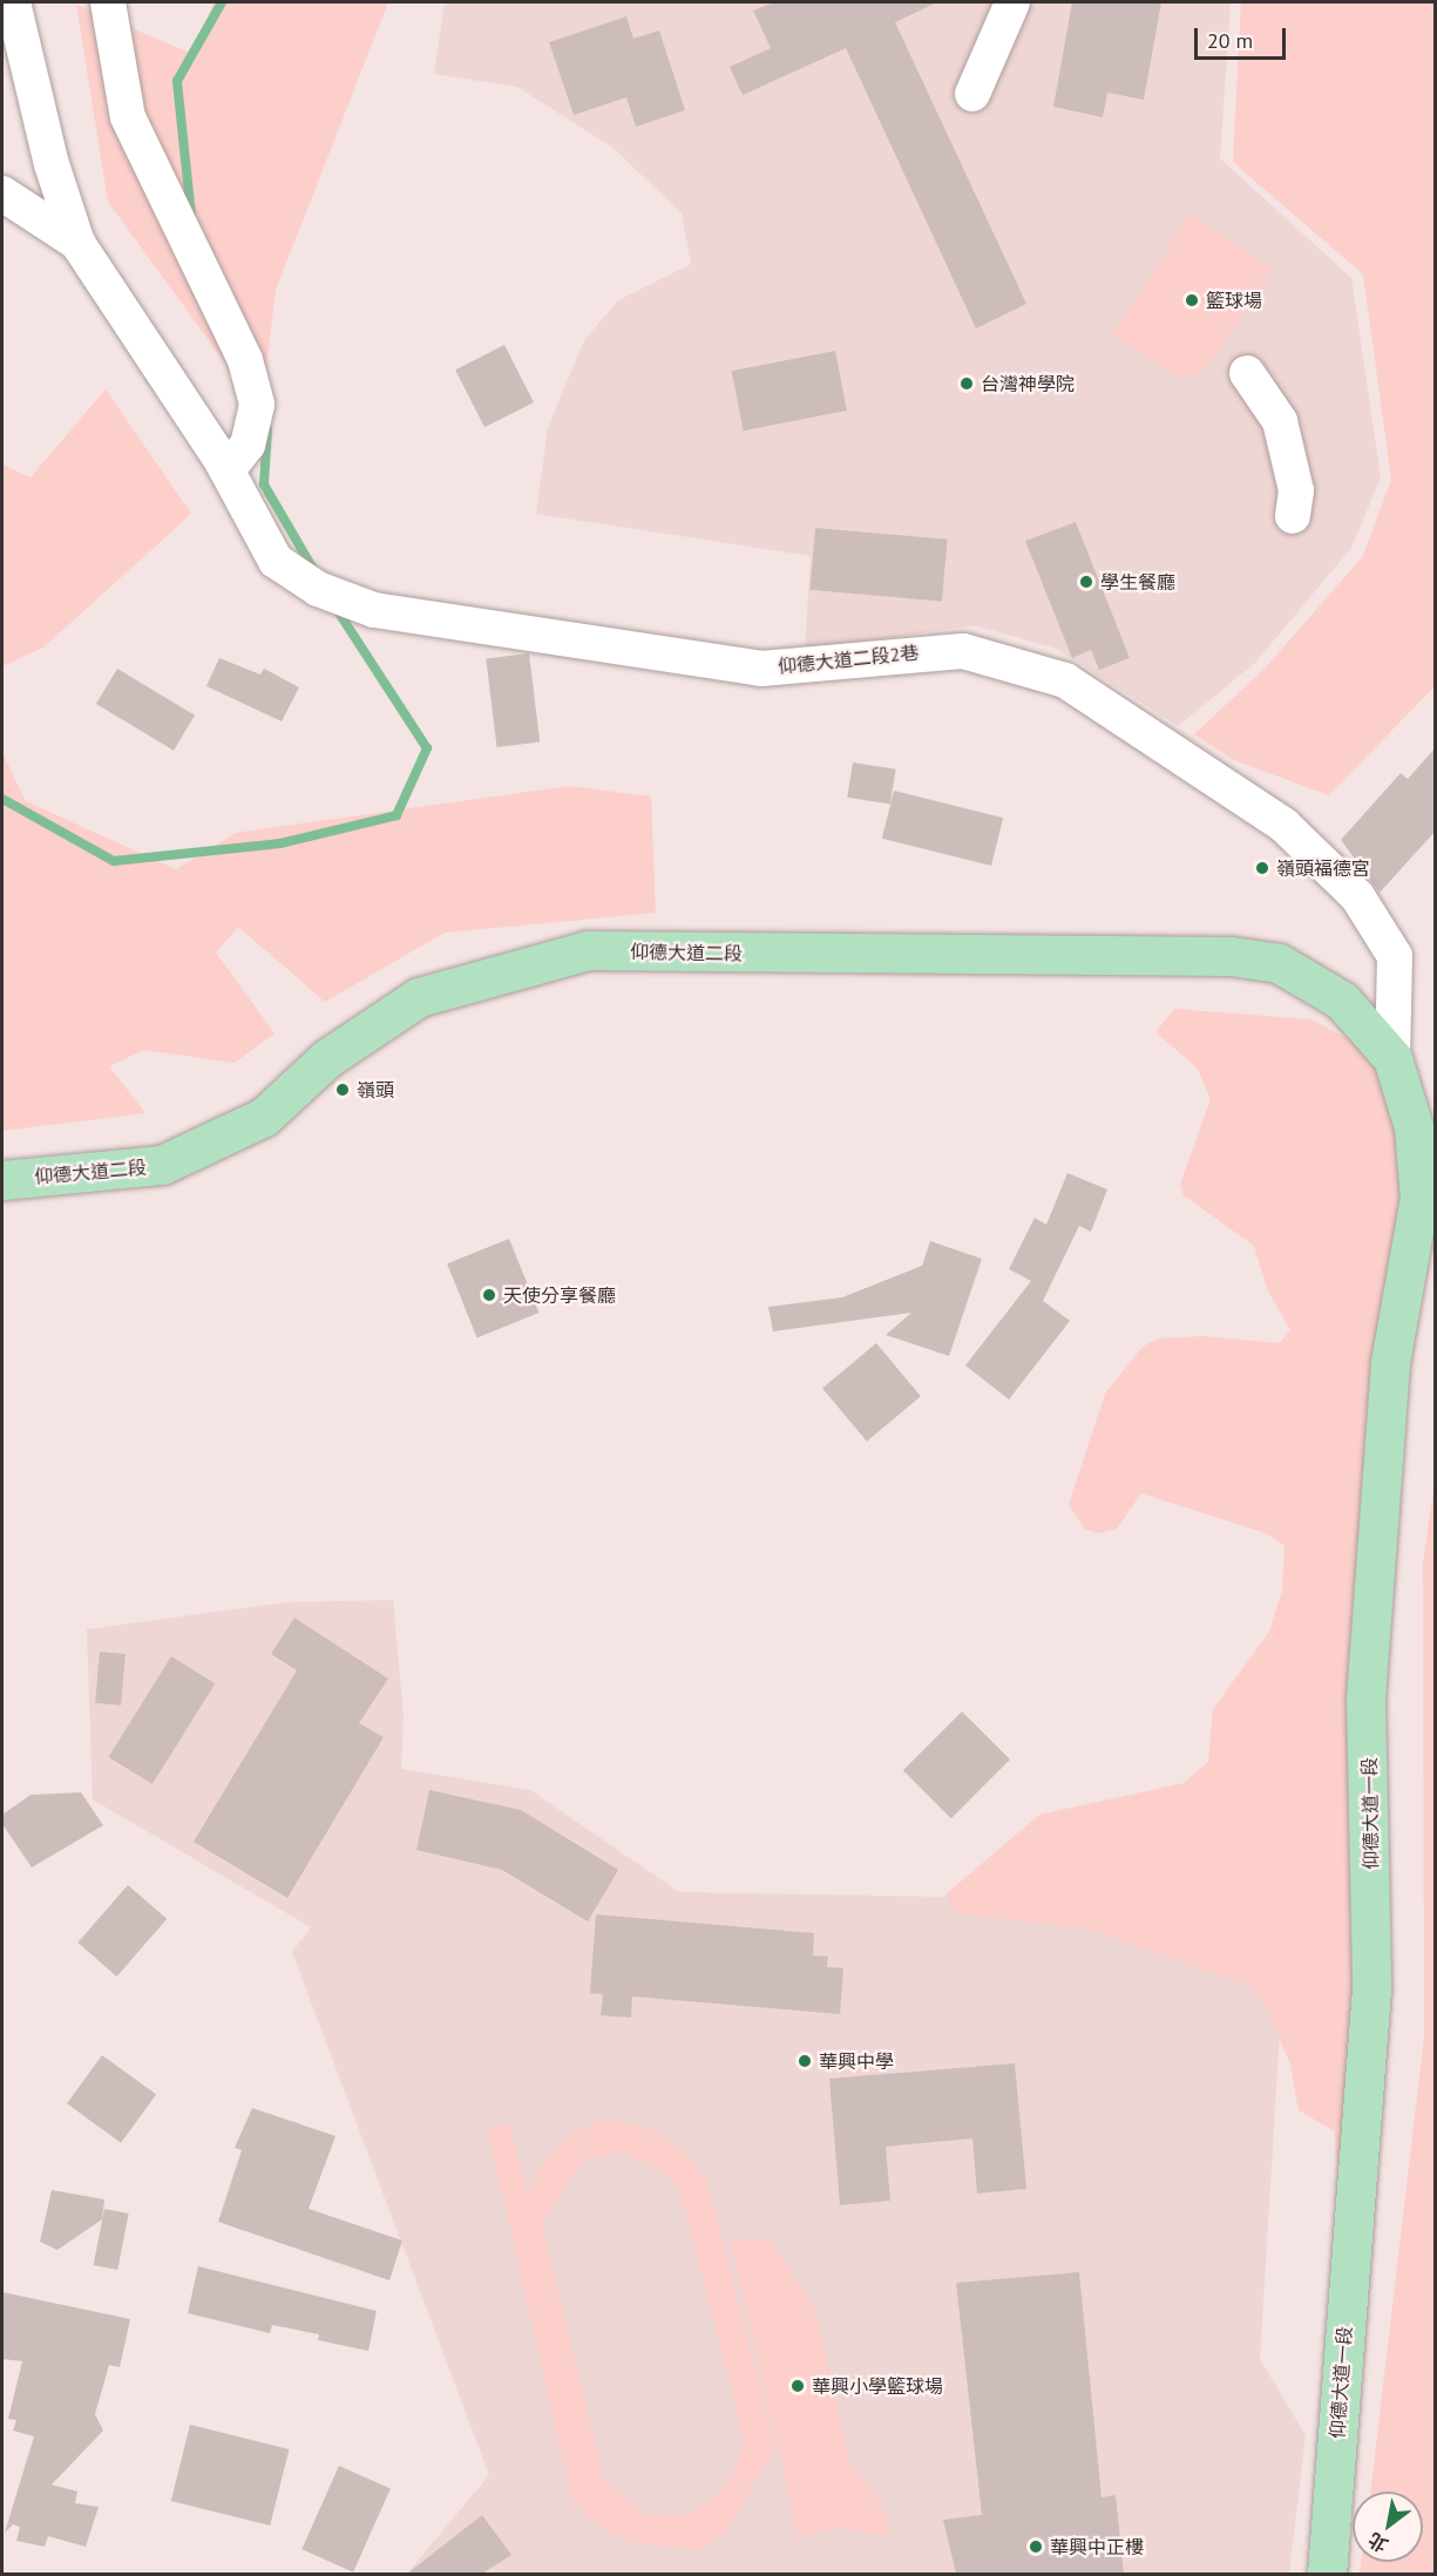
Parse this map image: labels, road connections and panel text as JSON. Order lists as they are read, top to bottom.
{
  "streets": {
    "main road": ["仰德大道二段", "仰德大道一段"],
    "street": ["仰德大道二段2巷"]
  },
  "crossings": [
    ["仰德大道二段2巷", "仰德大道二段"],
    ["仰德大道二段2巷", "仰德大道一段"],
    ["仰德大道二段", "仰德大道一段"]
  ],
  "places": [
    "籃球場",
    "台灣神學院",
    "學生餐廳",
    "嶺頭福德宮",
    "嶺頭",
    "天使分享餐廳",
    "華興中學",
    "華興小學籃球場",
    "華興中正樓"
  ],
  "scale_bar": "20 m",
  "north": "bottom left"
}
